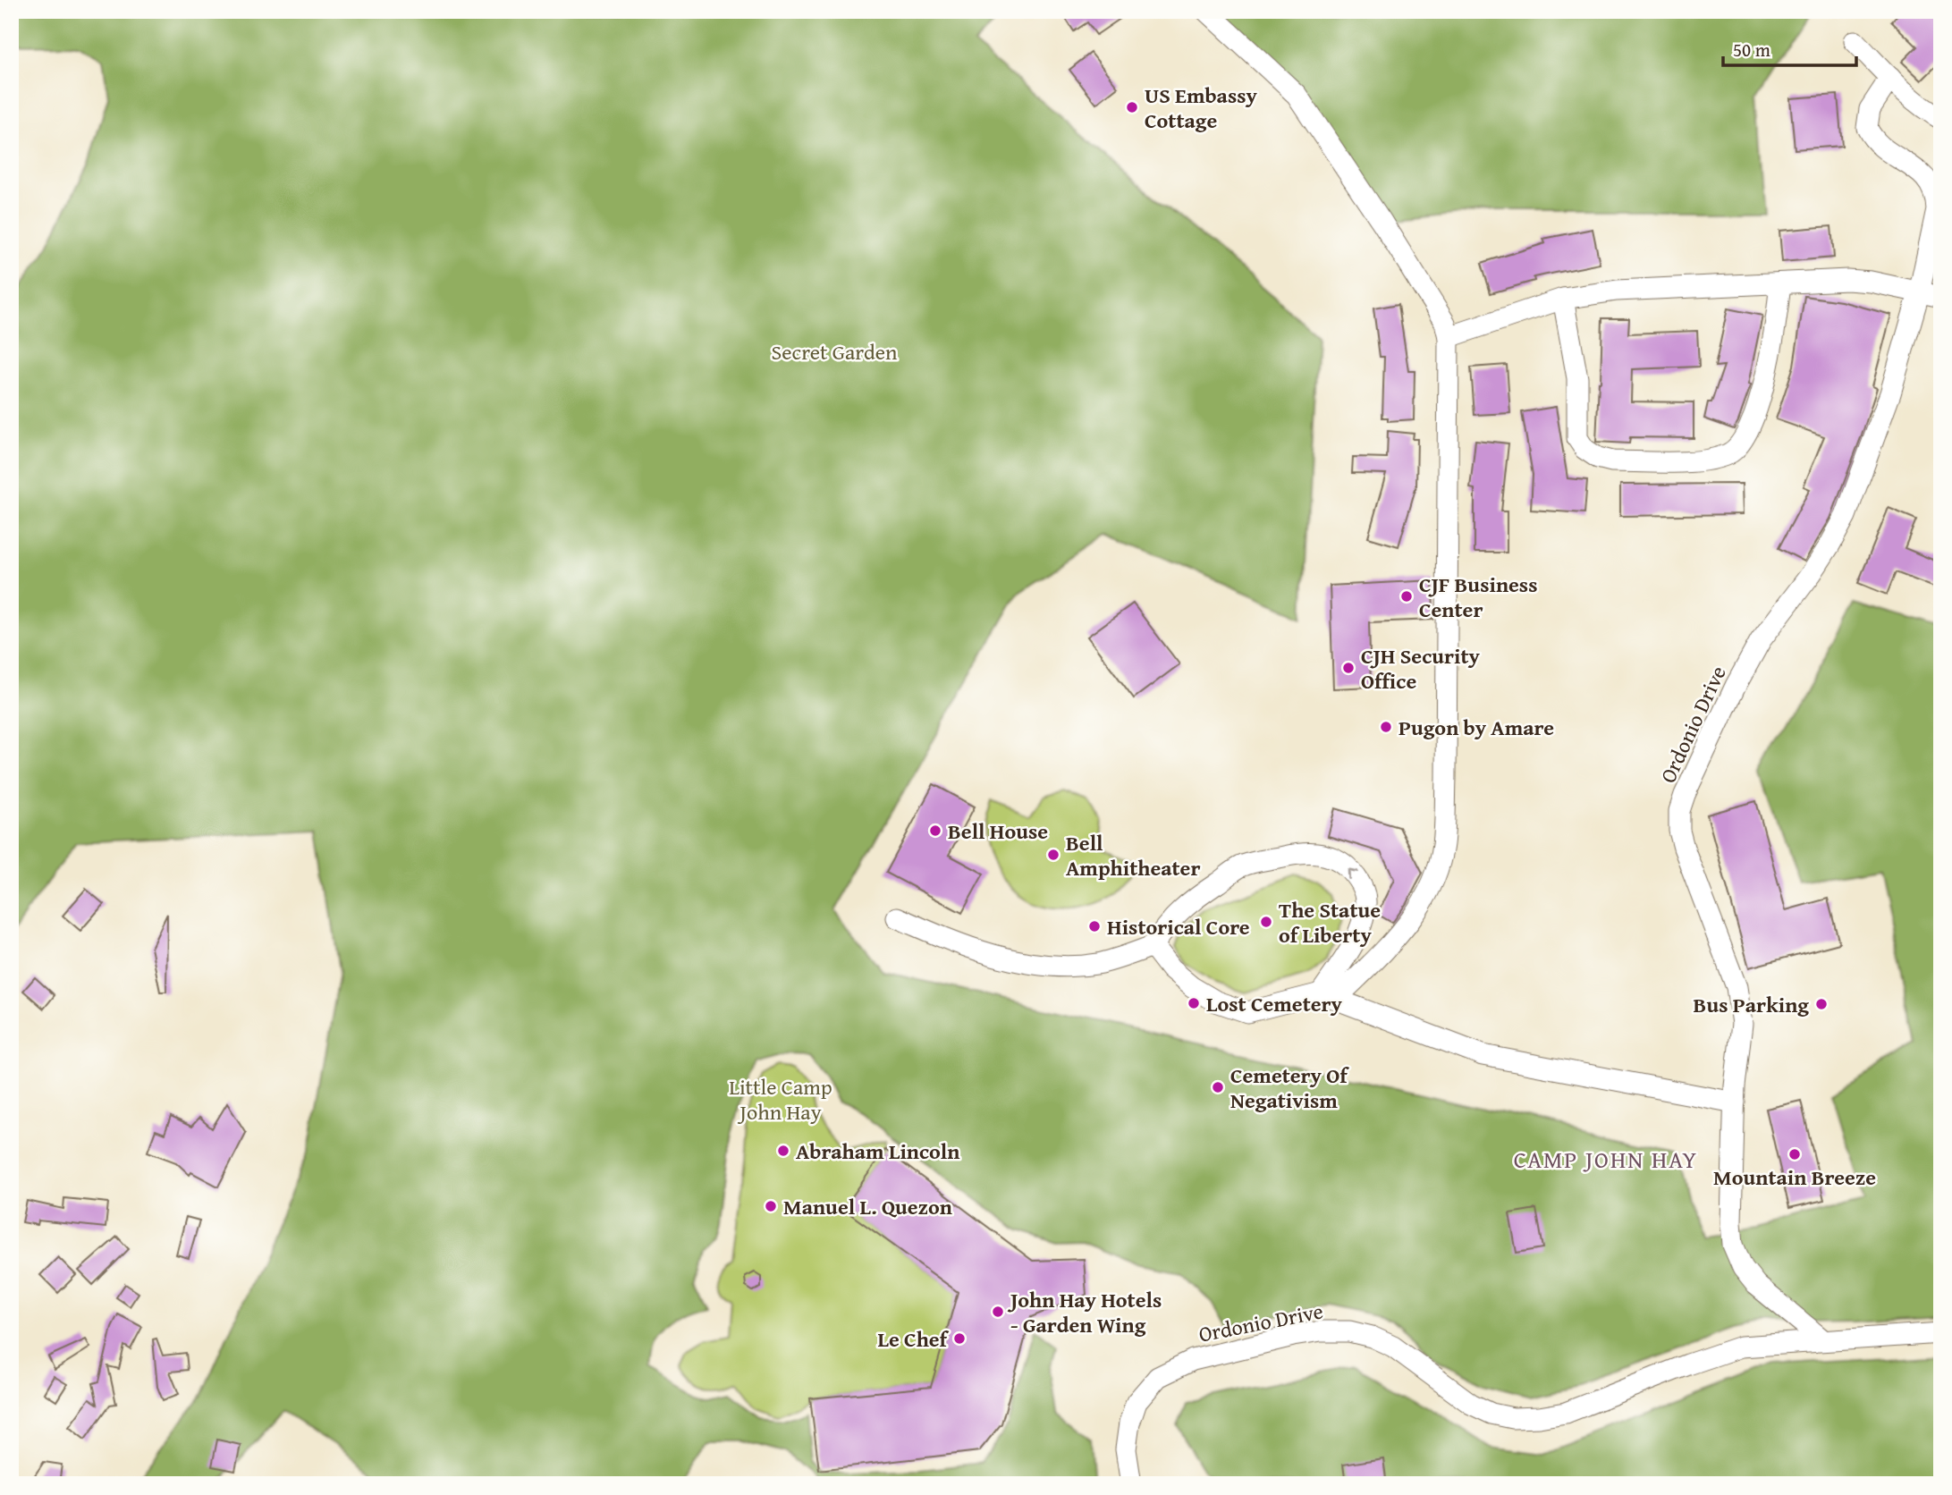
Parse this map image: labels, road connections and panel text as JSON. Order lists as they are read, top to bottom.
{
  "streets": {
    "street": ["Ordonio Drive"]
  },
  "districts": ["CAMP JOHN HAY"],
  "parks": ["Secret Garden", "Little Camp John Hay"],
  "places": [
    "US Embassy Cottage",
    "CJF Business Center",
    "CJH Security Office",
    "Pugon by Amare",
    "Bell House",
    "Bell Amphitheater",
    "The Statue of Liberty",
    "Historical Core",
    "Lost Cemetery",
    "Bus Parking",
    "Cemetery Of Negativism",
    "Abraham Lincoln",
    "Mountain Breeze",
    "Manuel L. Quezon",
    "John Hay Hotels - Garden Wing",
    "Le Chef"
  ],
  "scale_bar": "50 m"
}
